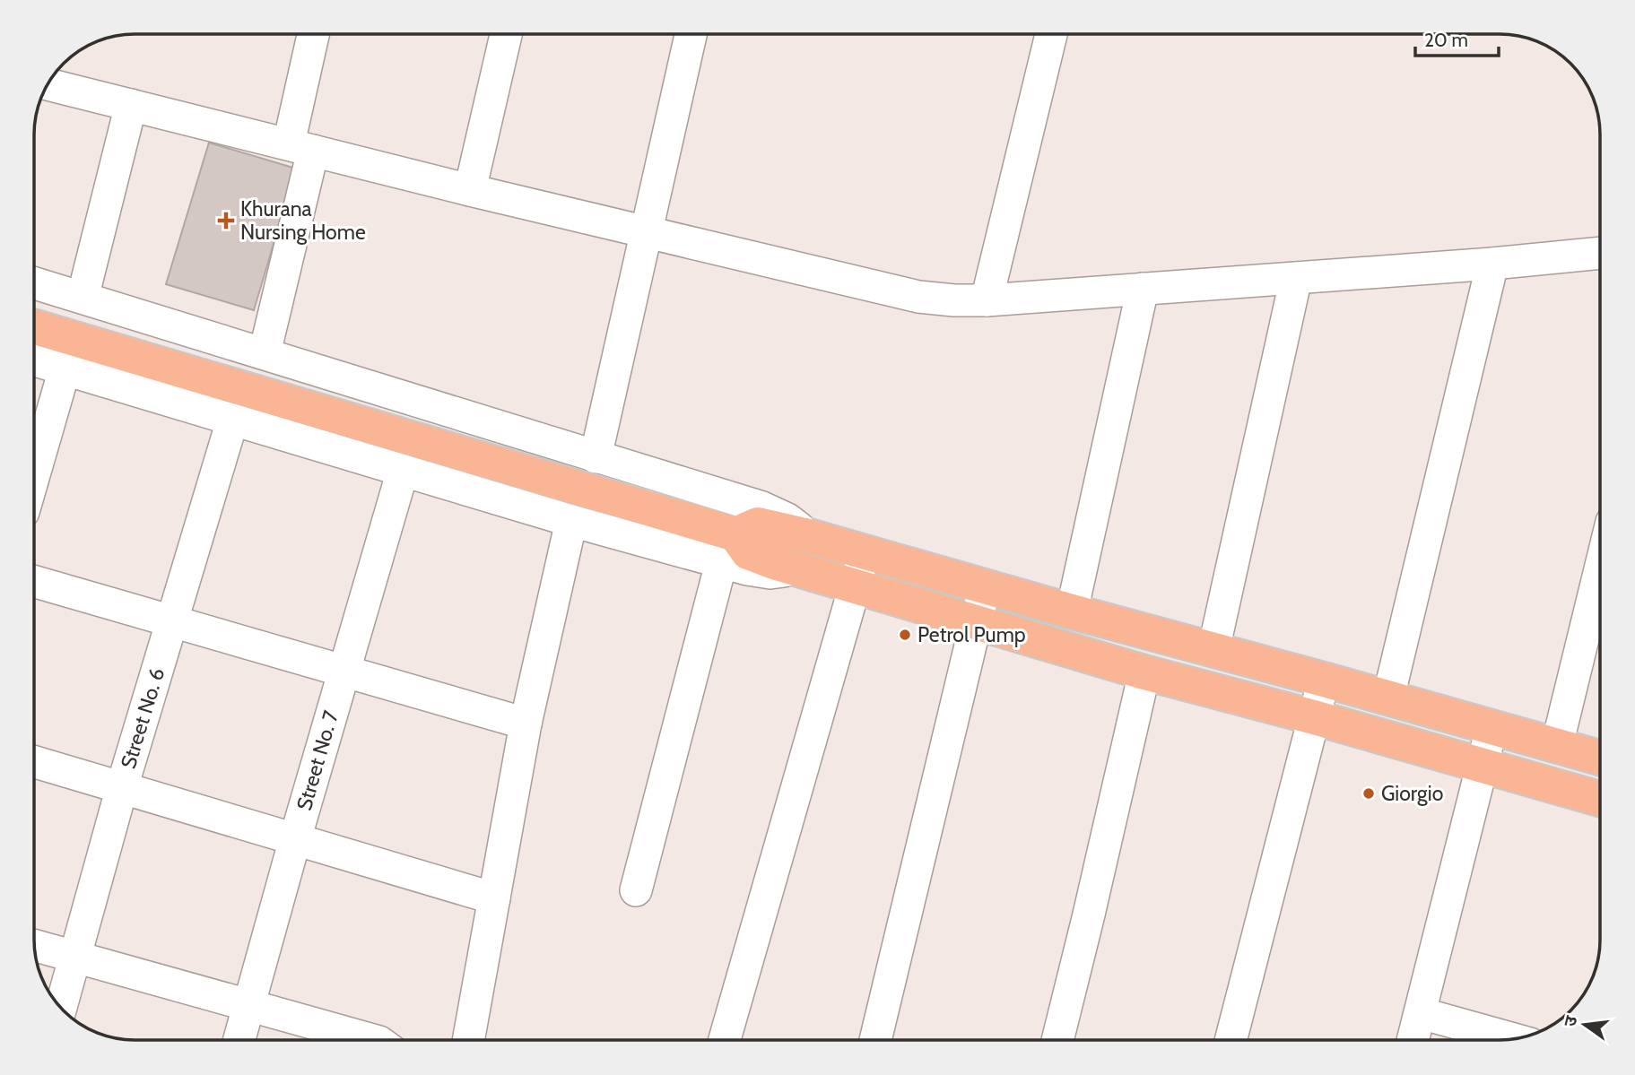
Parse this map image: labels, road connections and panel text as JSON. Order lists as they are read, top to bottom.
{
  "streets": {
    "street": ["Street No. 6", "Street No. 7"]
  },
  "places": {
    "health": ["Khurana Nursing Home"],
    "other": ["Petrol Pump", "Giorgio"]
  },
  "scale_bar": "20 m",
  "north": "left"
}
